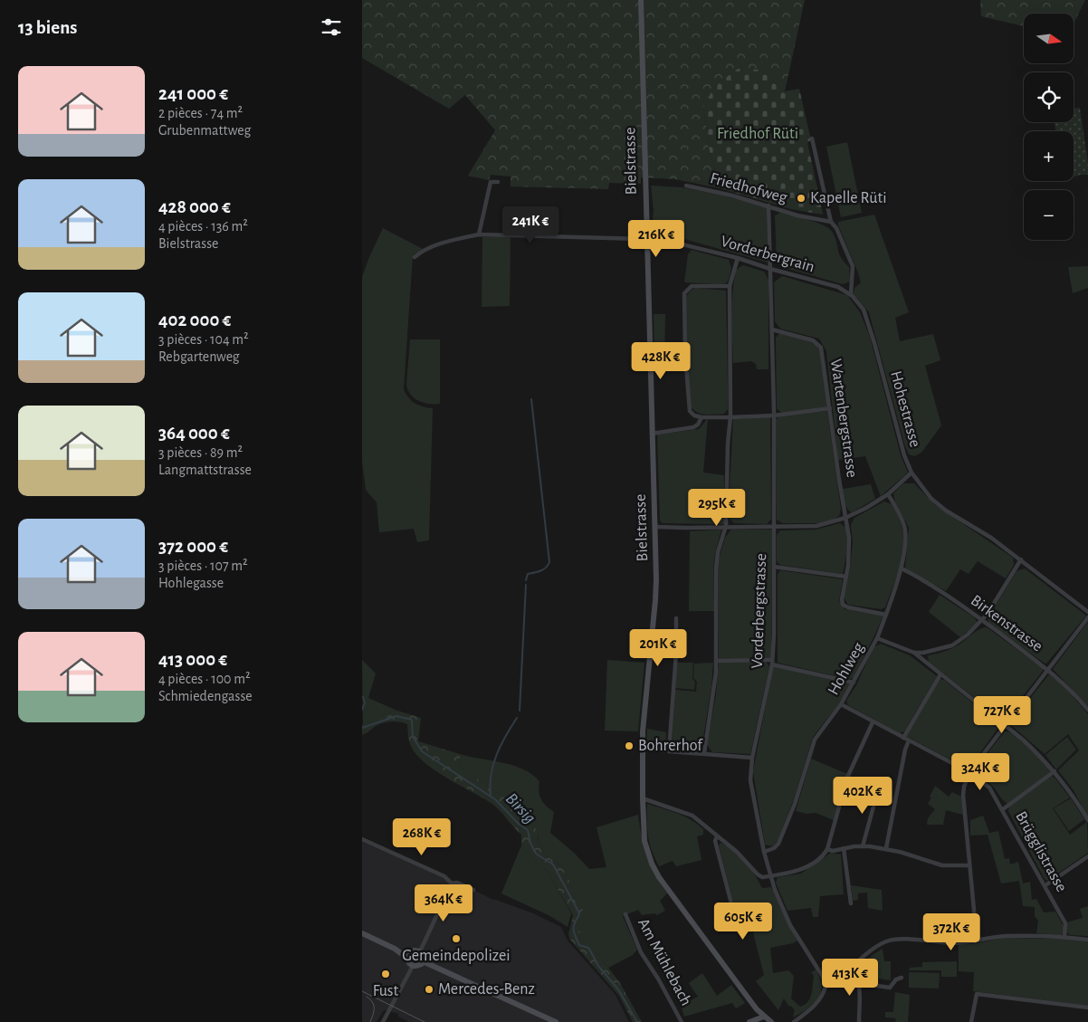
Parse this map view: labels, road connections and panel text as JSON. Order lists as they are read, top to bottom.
{
  "streets": {
    "main road": ["Bielstrasse"],
    "street": [
      "Friedhofweg",
      "Vorderbergrain",
      "Hohestrasse",
      "Wartenbergstrasse",
      "Vorderbergstrasse",
      "Birkenstrasse",
      "Hohlweg",
      "Brügglistrasse",
      "Am Mühlebach"
    ]
  },
  "crossings": [
    ["Bielstrasse", "Vorderbergrain"],
    ["Friedhofweg", "Vorderbergstrasse"],
    ["Vorderbergrain", "Hohestrasse"],
    ["Vorderbergrain", "Vorderbergstrasse"],
    ["Hohestrasse", "Hohlweg"],
    ["Wartenbergstrasse", "Vorderbergstrasse"],
    ["Vorderbergstrasse", "Hohlweg"],
    ["Birkenstrasse", "Hohlweg"],
    ["Hohlweg", "Brügglistrasse"]
  ],
  "water": ["Birsig"],
  "parks": ["Friedhof Rüti"],
  "places": [
    "Kapelle Rüti",
    "Bohrerhof",
    "Gemeindepolizei",
    "Fust",
    "Mercedes-Benz"
  ],
  "north": "right",
  "page": {
    "heading": "13 biens",
    "map_buttons": ["+", "−"],
    "list": [
      {
        "name": "241 000 €",
        "note": "2 pièces · 74 m² · Grubenmattweg"
      },
      {
        "name": "428 000 €",
        "note": "4 pièces · 136 m² · Bielstrasse"
      },
      {
        "name": "402 000 €",
        "note": "3 pièces · 104 m² · Rebgartenweg"
      },
      {
        "name": "364 000 €",
        "note": "3 pièces · 89 m² · Langmattstrasse"
      },
      {
        "name": "372 000 €",
        "note": "3 pièces · 107 m² · Hohlegasse"
      },
      {
        "name": "413 000 €",
        "note": "4 pièces · 100 m² · Schmiedengasse"
      }
    ],
    "price": [
      "241K €",
      "216K €",
      "428K €",
      "295K €",
      "201K €",
      "727K €",
      "324K €",
      "402K €",
      "268K €",
      "364K €",
      "605K €",
      "372K €",
      "413K €"
    ]
  }
}
